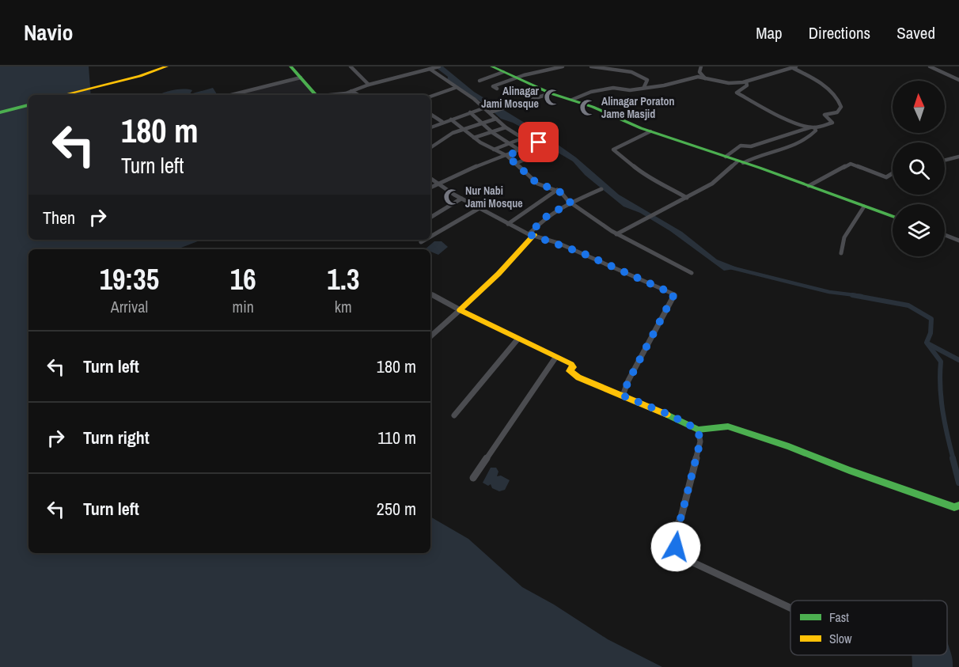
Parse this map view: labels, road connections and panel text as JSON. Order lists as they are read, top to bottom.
{
  "places": {
    "mosque": ["Alinagar Jami Mosque", "Alinagar Poraton Jame Masjid", "Nur Nabi Jami Mosque"]
  },
  "legend": ["Fast", "Slow"],
  "north": "top",
  "page": {
    "header": "Navio",
    "nav": ["Map", "Directions", "Saved"],
    "turn": ["180 m", "Turn left"],
    "then": "Then",
    "eta": [
      "19:35",
      "Arrival",
      "16",
      "min",
      "1.3",
      "km"
    ],
    "list": [
      {
        "name": "Turn left",
        "value": "180 m"
      },
      {
        "name": "Turn right",
        "value": "110 m"
      },
      {
        "name": "Turn left",
        "value": "250 m"
      }
    ]
  }
}
